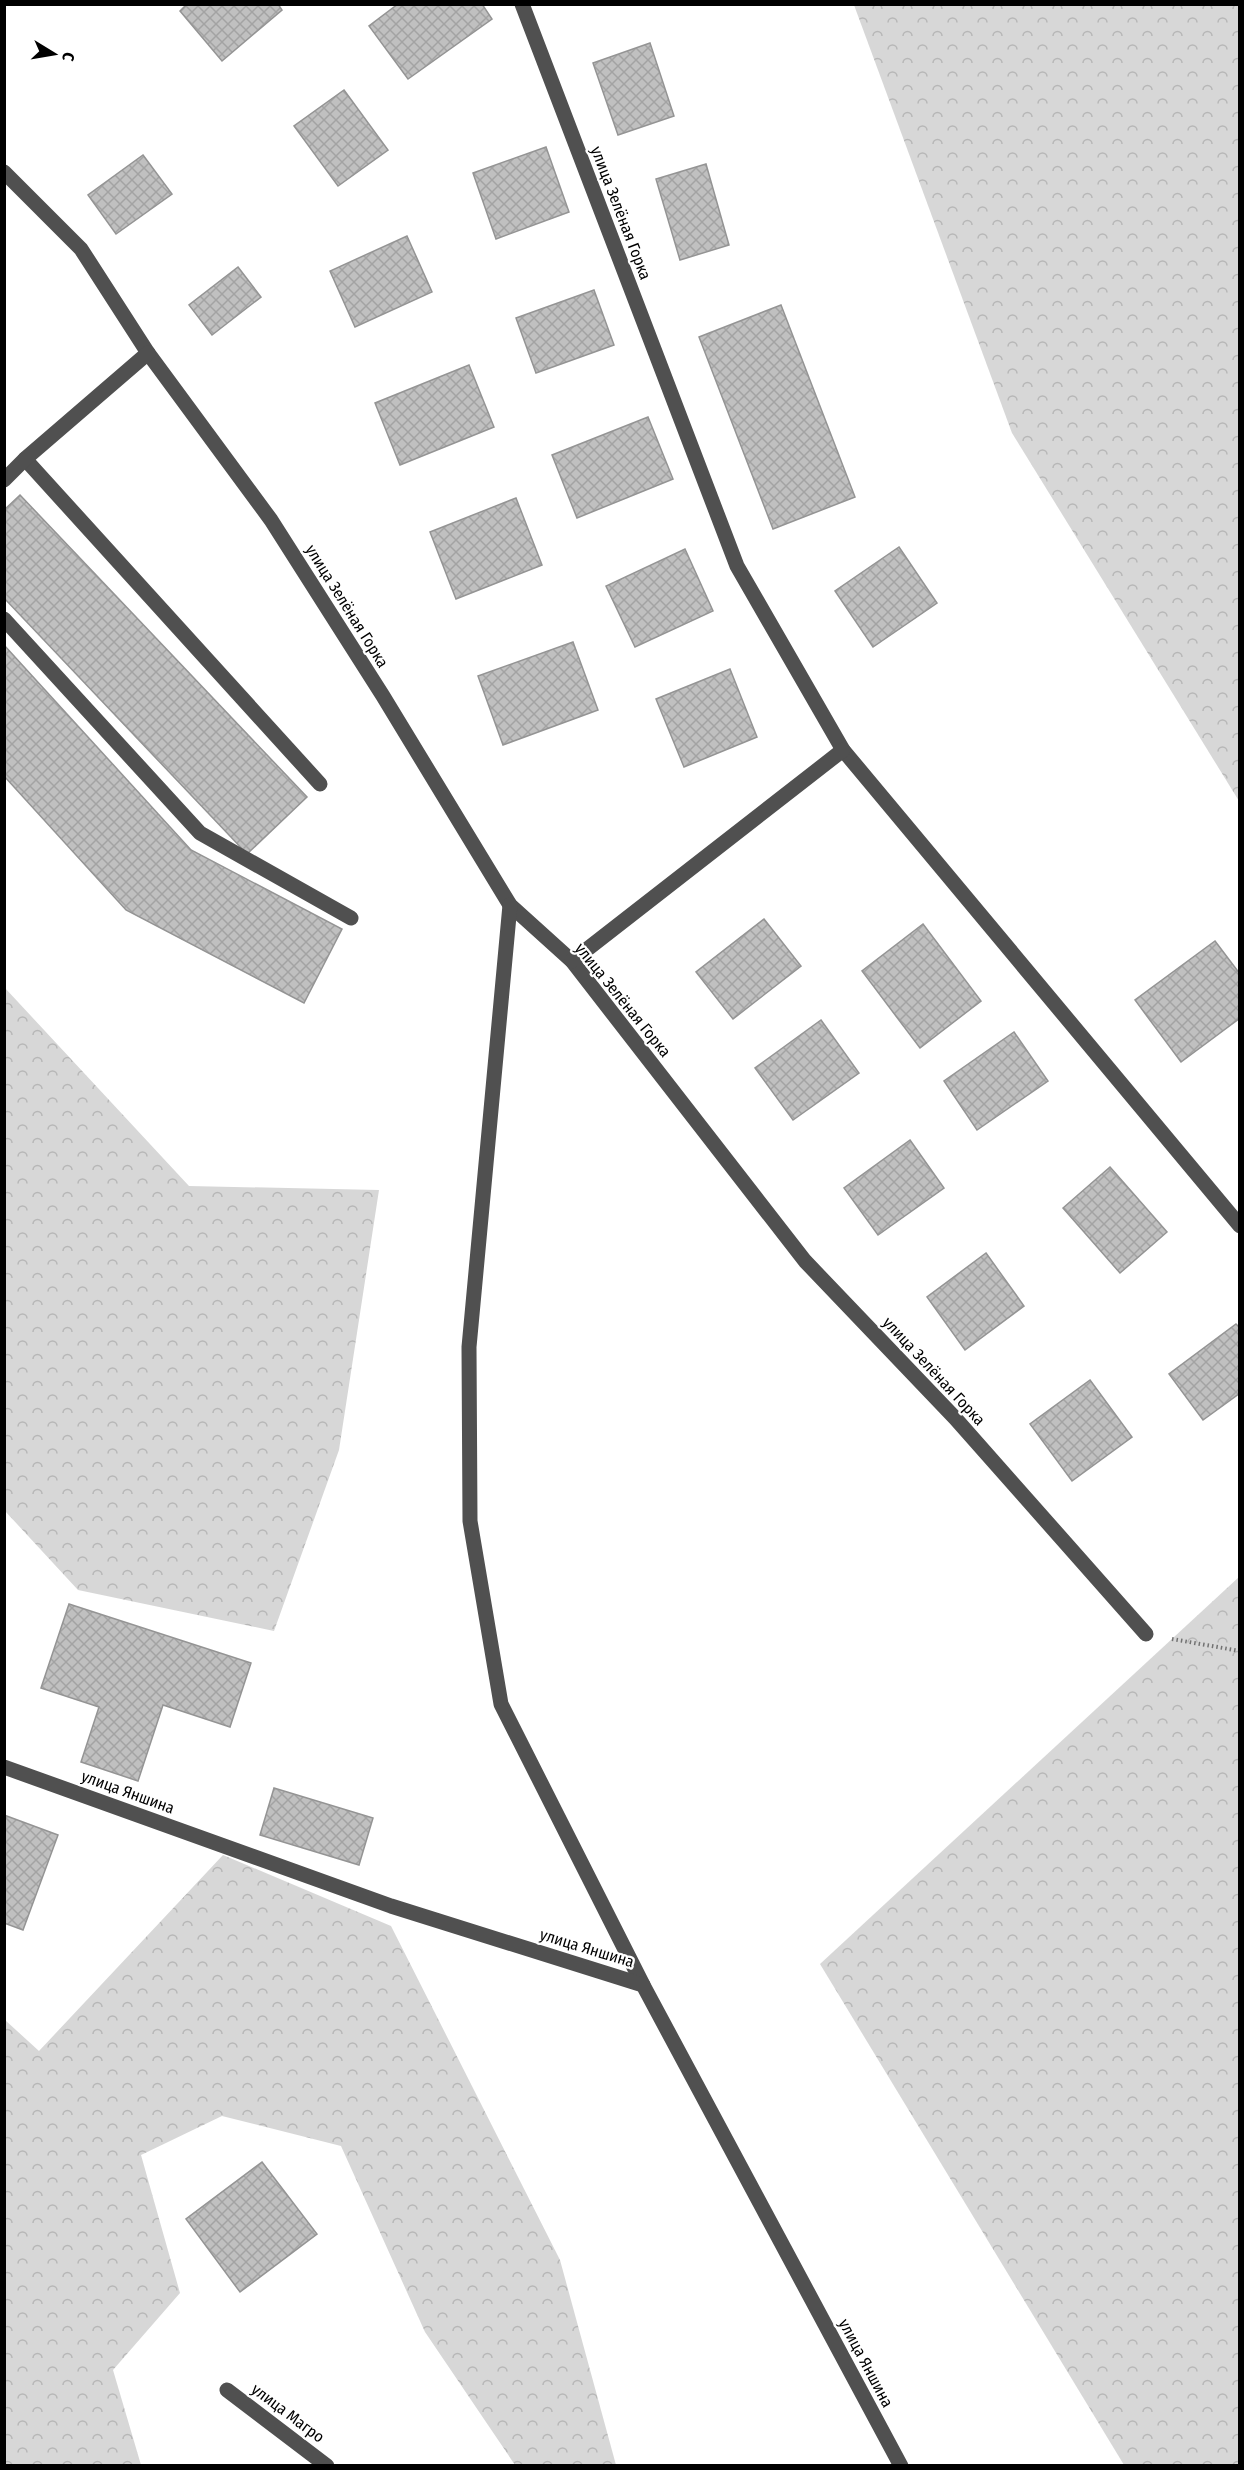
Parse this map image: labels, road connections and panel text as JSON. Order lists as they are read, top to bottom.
{
  "streets": {
    "street": ["улица Зелёная Горка", "улица Яншина", "улица Магро"]
  },
  "north": "right"
}
